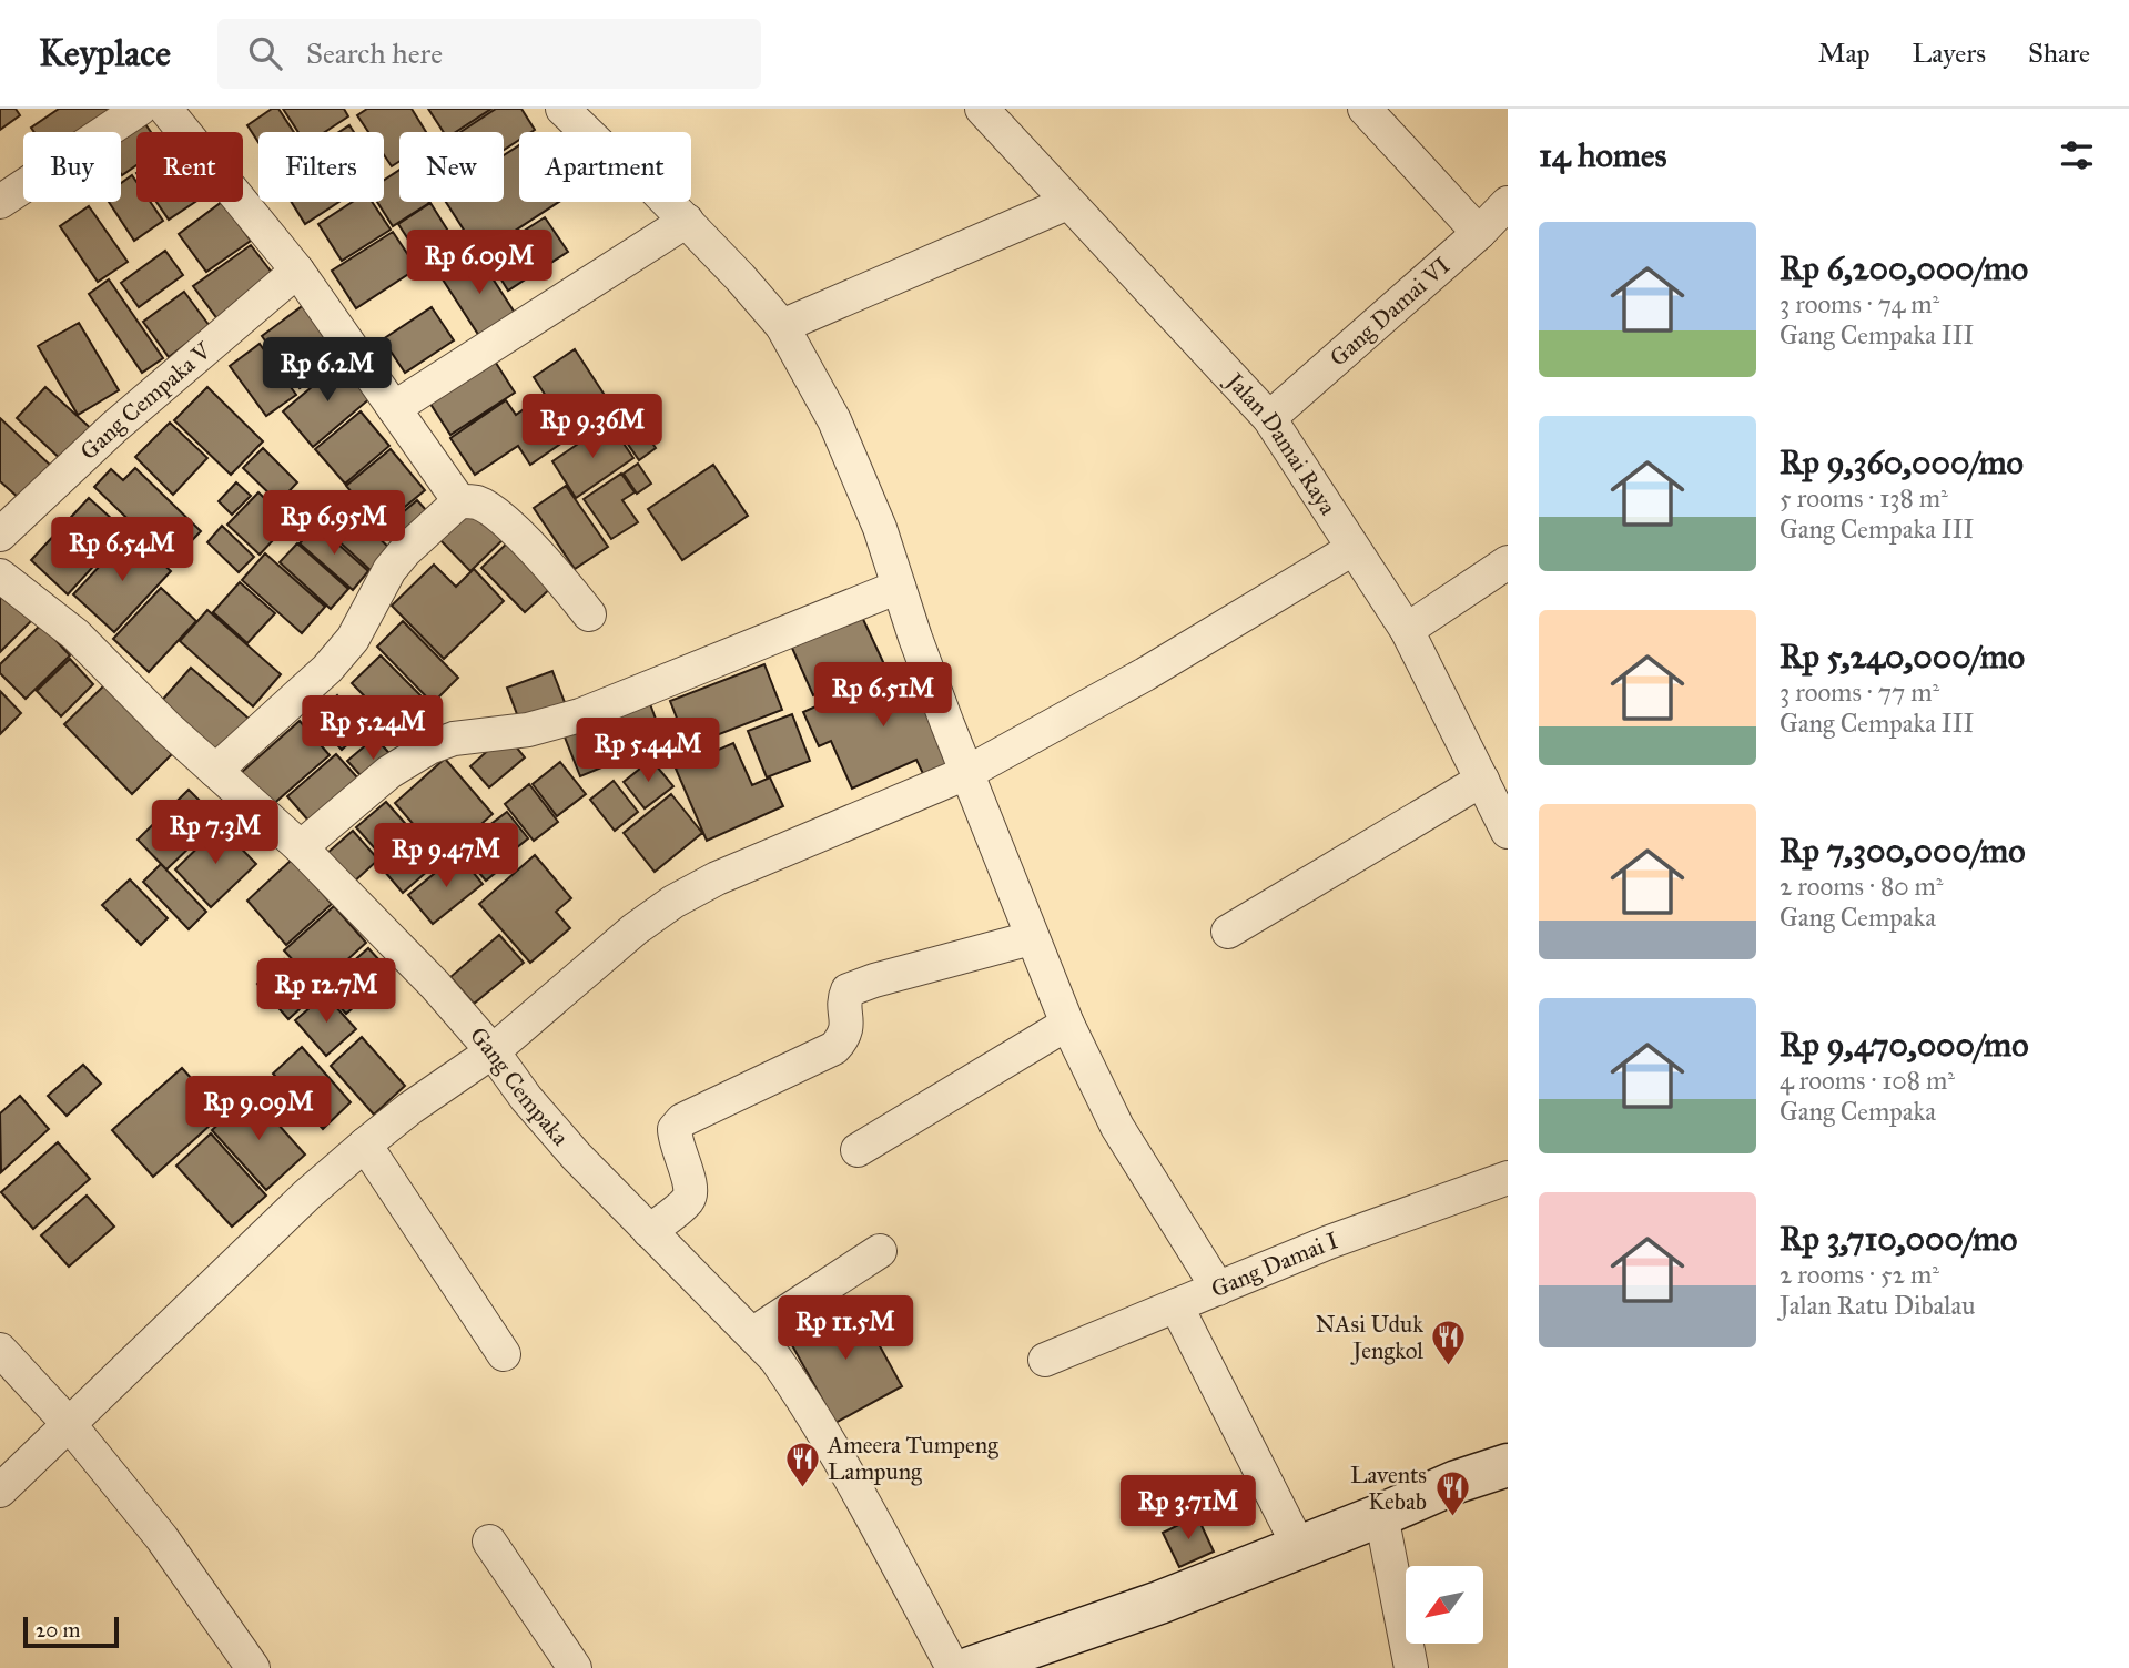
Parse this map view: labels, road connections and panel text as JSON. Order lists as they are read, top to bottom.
{
  "streets": {
    "street": [
      "Gang Damai VI",
      "Gang Cempaka V",
      "Jalan Damai Raya",
      "Gang Cempaka",
      "Gang Damai I"
    ]
  },
  "crossings": [
    ["Gang Damai VI", "Jalan Damai Raya"]
  ],
  "places": {
    "restaurant": ["NAsi Uduk Jengkol", "Ameera Tumpeng Lampung", "Lavents Kebab"]
  },
  "scale_bar": "20 m",
  "north": "bottom left",
  "page": {
    "header": "Keyplace",
    "search": "Search here",
    "nav": ["Map", "Layers", "Share"],
    "heading": "14 homes",
    "chip": [
      "Buy",
      "Rent",
      "Filters",
      "New",
      "Apartment"
    ],
    "list": [
      {
        "name": "Rp 6,200,000/mo",
        "note": "3 rooms · 74 m² · Gang Cempaka III"
      },
      {
        "name": "Rp 9,360,000/mo",
        "note": "5 rooms · 138 m² · Gang Cempaka III"
      },
      {
        "name": "Rp 5,240,000/mo",
        "note": "3 rooms · 77 m² · Gang Cempaka III"
      },
      {
        "name": "Rp 7,300,000/mo",
        "note": "2 rooms · 80 m² · Gang Cempaka"
      },
      {
        "name": "Rp 9,470,000/mo",
        "note": "4 rooms · 108 m² · Gang Cempaka"
      },
      {
        "name": "Rp 3,710,000/mo",
        "note": "2 rooms · 52 m² · Jalan Ratu Dibalau"
      }
    ],
    "price": [
      "Rp 6.09M",
      "Rp 6.2M",
      "Rp 9.36M",
      "Rp 6.95M",
      "Rp 6.54M",
      "Rp 6.51M",
      "Rp 5.24M",
      "Rp 5.44M",
      "Rp 7.3M",
      "Rp 9.47M",
      "Rp 12.7M",
      "Rp 9.09M",
      "Rp 11.5M",
      "Rp 3.71M"
    ],
    "scale": "20 m"
  }
}
